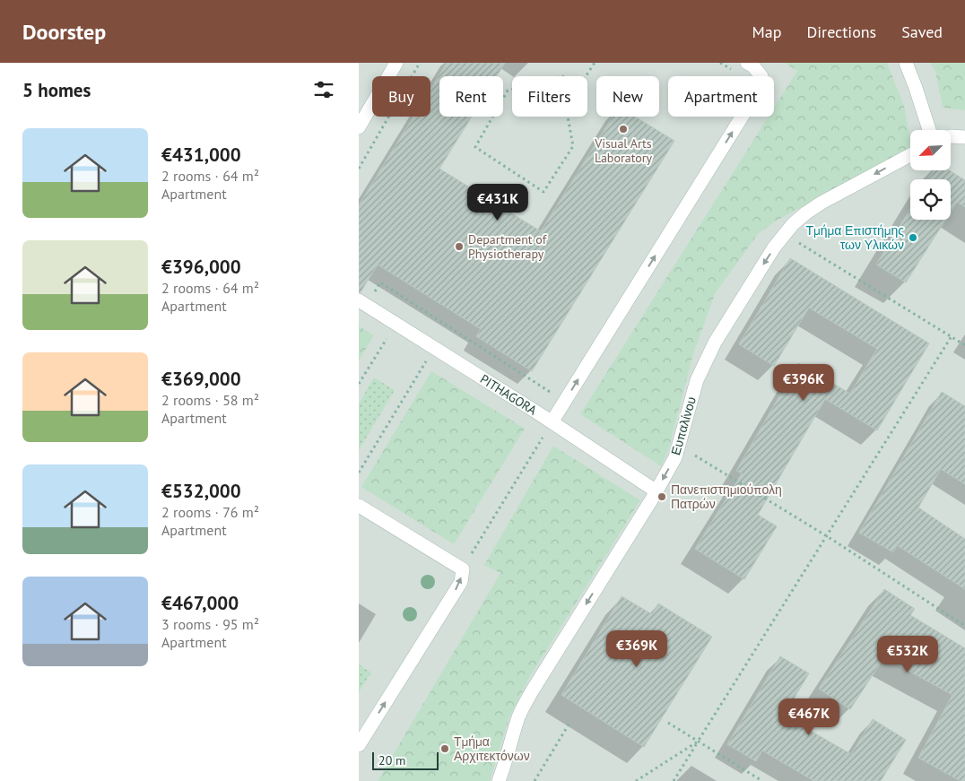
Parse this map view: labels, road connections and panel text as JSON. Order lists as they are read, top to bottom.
{
  "streets": {
    "lane": ["PITHAGORA", "Ευπαλίνου"]
  },
  "crossings": [
    ["PITHAGORA", "Ευπαλίνου"]
  ],
  "places": [
    "Visual Arts Laboratory",
    "Τμήμα Επιστήμης των Υλικών",
    "Department of Physiotherapy",
    "Πανεπιστημιούπολη Πατρών",
    "Τμήμα Αρχιτεκτόνων"
  ],
  "scale_bar": "20 m",
  "north": "bottom left",
  "page": {
    "header": "Doorstep",
    "nav": ["Map", "Directions", "Saved"],
    "heading": "5 homes",
    "chip": [
      "Buy",
      "Rent",
      "Filters",
      "New",
      "Apartment"
    ],
    "list": [
      {
        "name": "€431,000",
        "note": "2 rooms · 64 m² · Apartment"
      },
      {
        "name": "€396,000",
        "note": "2 rooms · 64 m² · Apartment"
      },
      {
        "name": "€369,000",
        "note": "2 rooms · 58 m² · Apartment"
      },
      {
        "name": "€532,000",
        "note": "2 rooms · 76 m² · Apartment"
      },
      {
        "name": "€467,000",
        "note": "3 rooms · 95 m² · Apartment"
      }
    ],
    "price": [
      "€431K",
      "€396K",
      "€369K",
      "€532K",
      "€467K"
    ],
    "scale": "20 m"
  }
}
